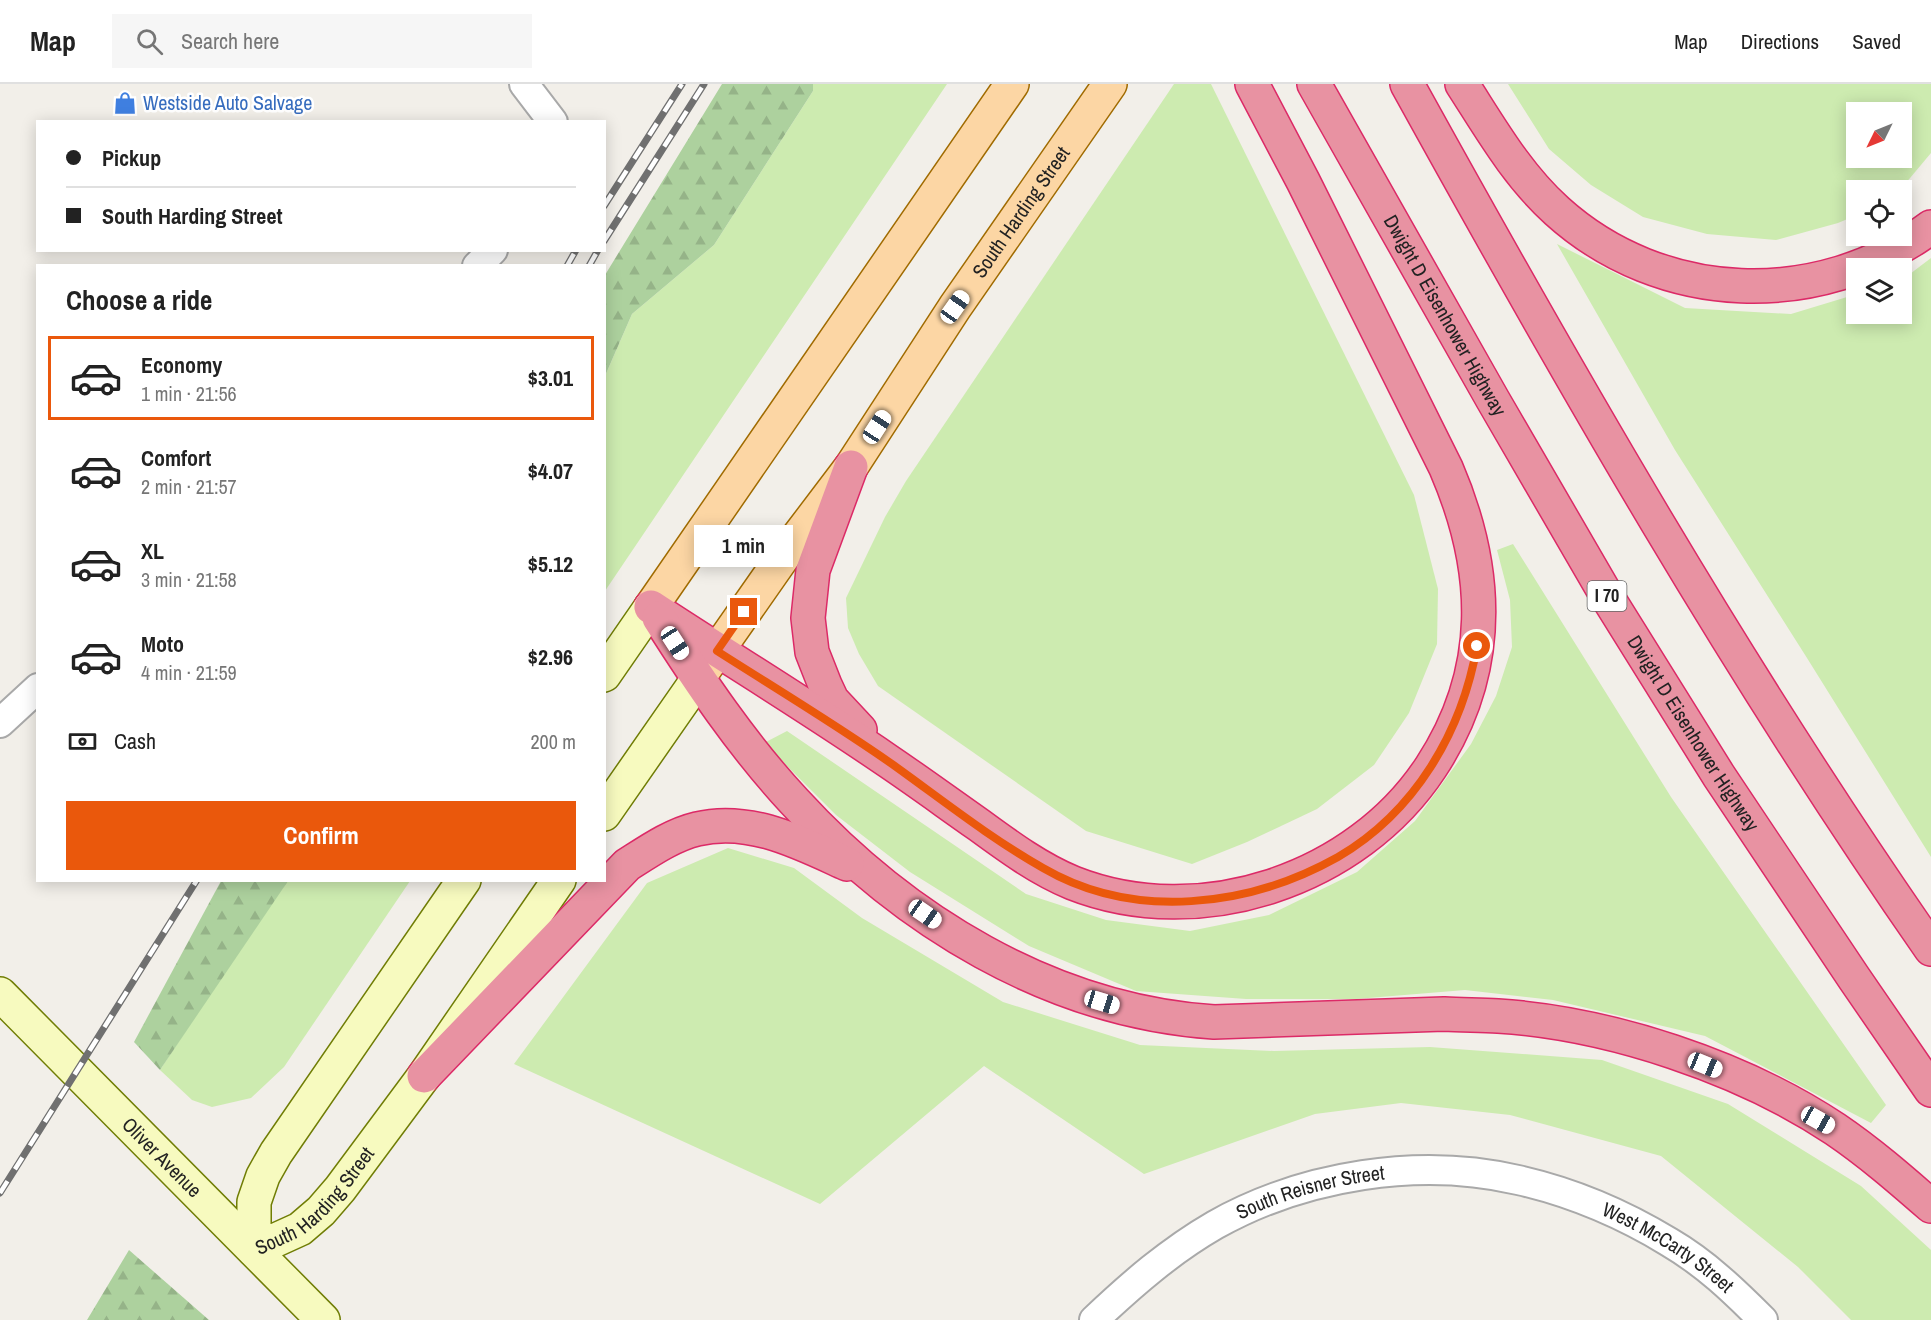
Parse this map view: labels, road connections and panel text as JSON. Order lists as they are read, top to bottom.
{
  "streets": {
    "highway": ["Dwight D Eisenhower Highway", "I 70"],
    "main road": ["South Harding Street"],
    "street": ["Oliver Avenue", "South Reisner Street", "West McCarty Street"]
  },
  "crossings": [
    ["South Harding Street", "Oliver Avenue"],
    ["South Reisner Street", "West McCarty Street"]
  ],
  "places": {
    "shop": ["Westside Auto Salvage"]
  },
  "north": "bottom left",
  "page": {
    "header": "Map",
    "search": "Search here",
    "nav": ["Map", "Directions", "Saved"],
    "banner": ["Pickup", "South Harding Street"],
    "heading": "Choose a ride",
    "list": [
      {
        "name": "Economy",
        "note": "1 min · 21:56",
        "value": "$3.01"
      },
      {
        "name": "Comfort",
        "note": "2 min · 21:57",
        "value": "$4.07"
      },
      {
        "name": "XL",
        "note": "3 min · 21:58",
        "value": "$5.12"
      },
      {
        "name": "Moto",
        "note": "4 min · 21:59",
        "value": "$2.96"
      }
    ],
    "bubble": "1 min",
    "pay": ["Cash", "200 m"],
    "buttons": "Confirm"
  }
}
